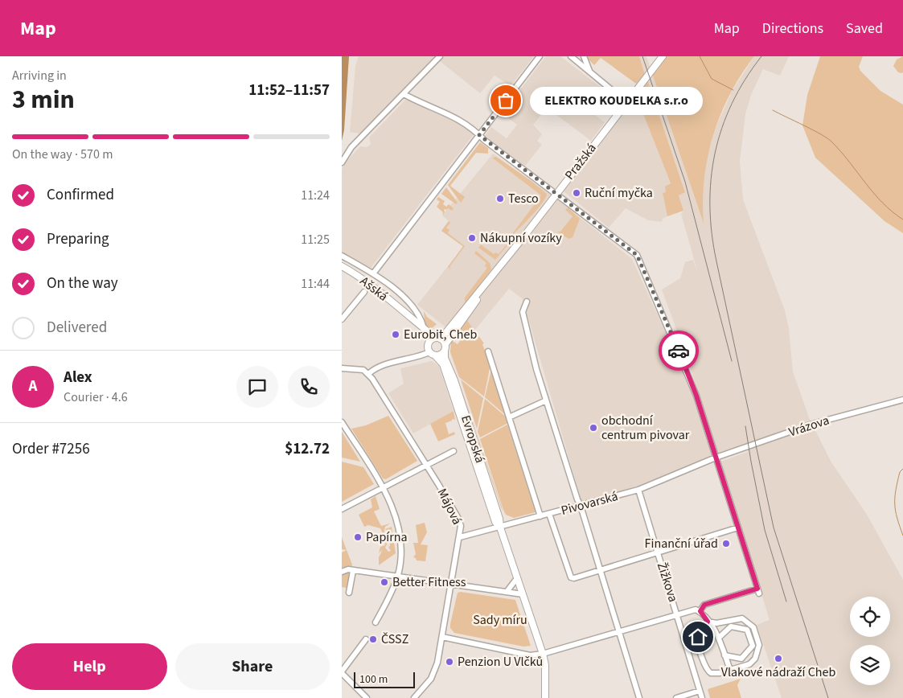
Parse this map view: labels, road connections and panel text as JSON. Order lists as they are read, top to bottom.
{
  "streets": {
    "main road": ["Pražská", "Ašská", "Evropská"],
    "street": [
      "Vrázova",
      "Pivovarská",
      "Májová",
      "Žižkova"
    ]
  },
  "crossings": [
    ["Pražská", "Ašská"],
    ["Pražská", "Evropská"],
    ["Ašská", "Evropská"],
    ["Vrázova", "Pivovarská"],
    ["Evropská", "Pivovarská"],
    ["Pivovarská", "Májová"],
    ["Pivovarská", "Žižkova"]
  ],
  "parks": ["Sady míru"],
  "places": [
    "ELEKTRO KOUDELKA s.r.o",
    "Ruční myčka",
    "Tesco",
    "Nákupní vozíky",
    "Eurobit, Cheb",
    "obchodní centrum pivovar",
    "Papírna",
    "Finanční úřad",
    "Better Fitness",
    "ČSSZ",
    "Vlakové nádraží Cheb",
    "Penzion U Vlčků"
  ],
  "scale_bar": "100 m",
  "page": {
    "header": "Map",
    "nav": ["Map", "Directions", "Saved"],
    "heading": ["3 min", "Arriving in", "11:52–11:57"],
    "panel": [
      "Alex",
      "Courier · 4.6",
      "Order #7256",
      "$12.72"
    ],
    "bubble": "ELEKTRO KOUDELKA s.r.o",
    "bar": "On the way · 570 m",
    "list": [
      ["Confirmed", "11:24"],
      ["Preparing", "11:25"],
      ["On the way", "11:44"],
      "Delivered"
    ],
    "round": "A",
    "buttons": ["Help", "Share"],
    "scale": "100 m"
  }
}
